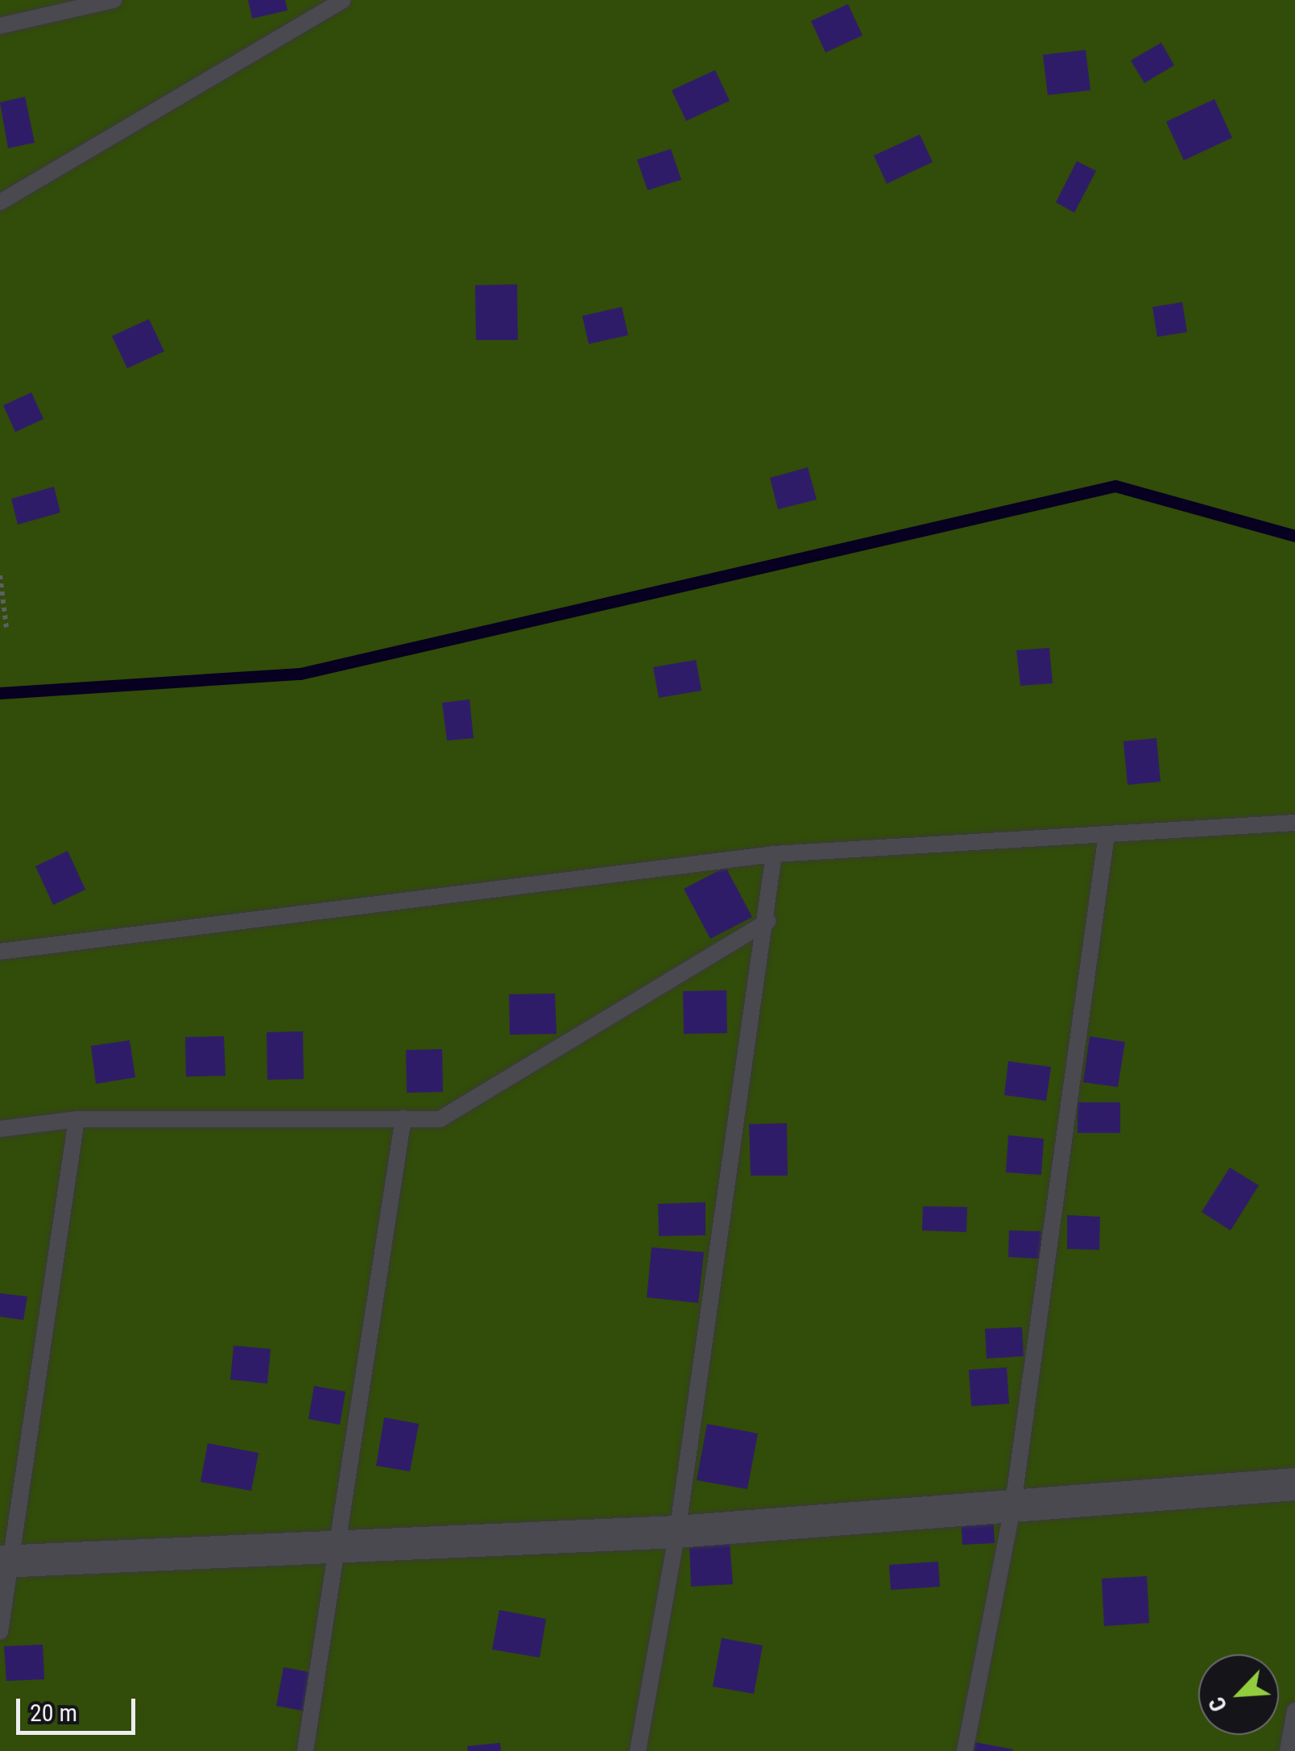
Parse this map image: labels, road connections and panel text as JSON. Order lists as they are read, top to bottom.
{
  "scale_bar": "20 m",
  "north": "bottom left"
}
